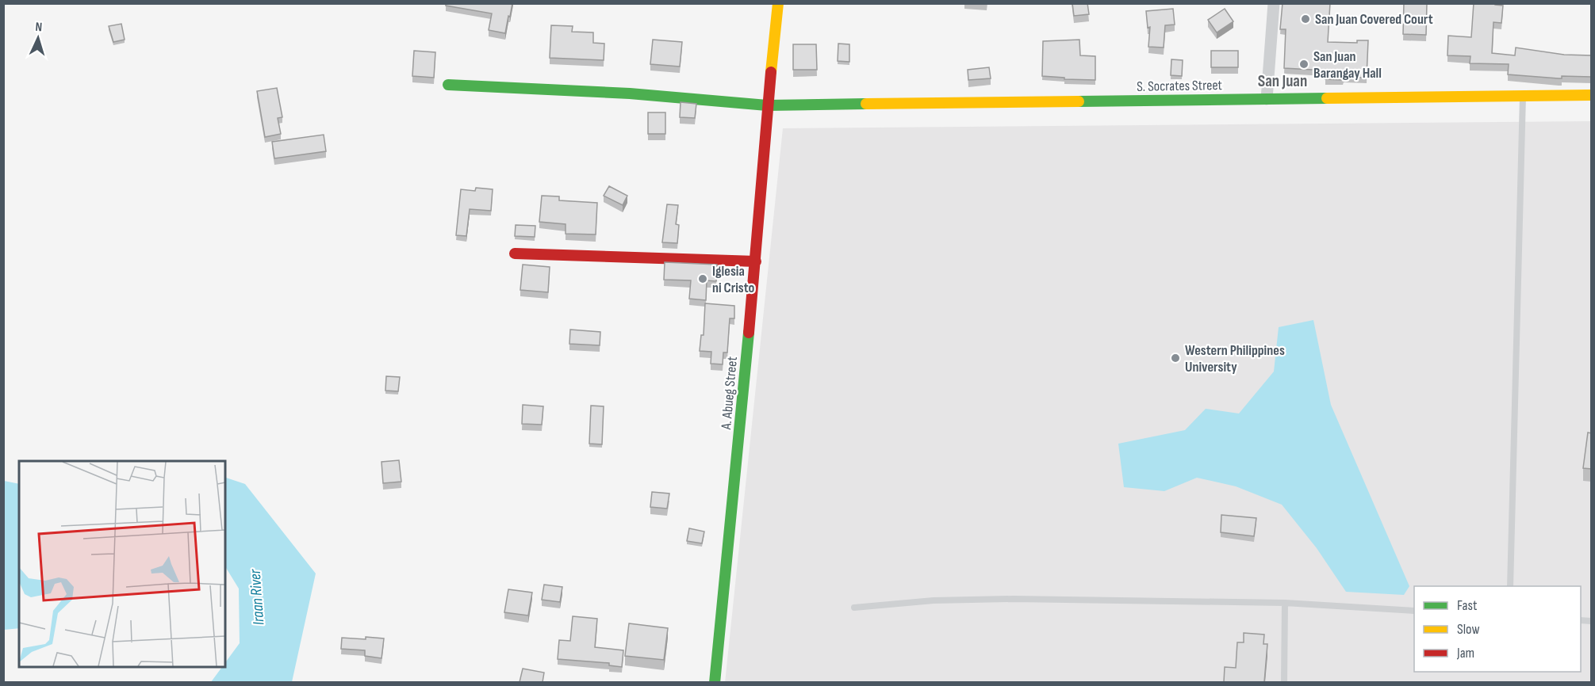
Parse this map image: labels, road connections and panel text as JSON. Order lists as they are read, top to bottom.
{
  "streets": {
    "street": ["S. Socrates Street", "A. Abueg Street"]
  },
  "crossings": [
    ["S. Socrates Street", "A. Abueg Street"]
  ],
  "districts": ["San Juan"],
  "water": ["Iraan River"],
  "places": [
    "San Juan Covered Court",
    "San Juan Barangay Hall",
    "Iglesia ni Cristo",
    "Western Philippines University"
  ],
  "legend": ["Fast", "Slow", "Jam"],
  "north": "top"
}
